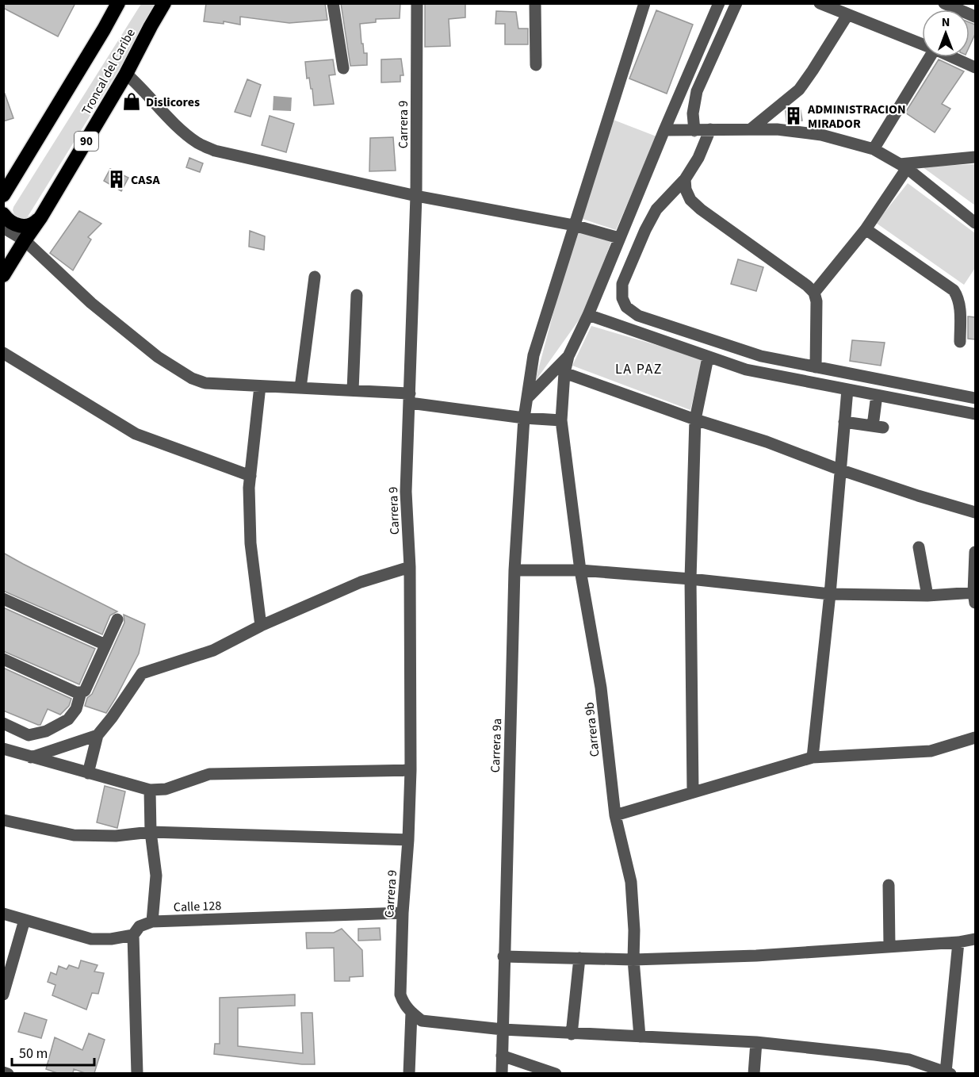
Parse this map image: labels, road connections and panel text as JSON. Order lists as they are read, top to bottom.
{
  "streets": {
    "highway": ["Troncal del Caribe", "90"],
    "street": [
      "Carrera 9",
      "Carrera 9b",
      "Carrera 9a",
      "Calle 128"
    ]
  },
  "crossings": [
    ["Carrera 9", "Calle 128"]
  ],
  "districts": ["LA PAZ"],
  "places": {
    "shop": ["Dislicores"],
    "building": ["ADMINISTRACION MIRADOR", "CASA"]
  },
  "scale_bar": "50 m",
  "north": "top"
}
